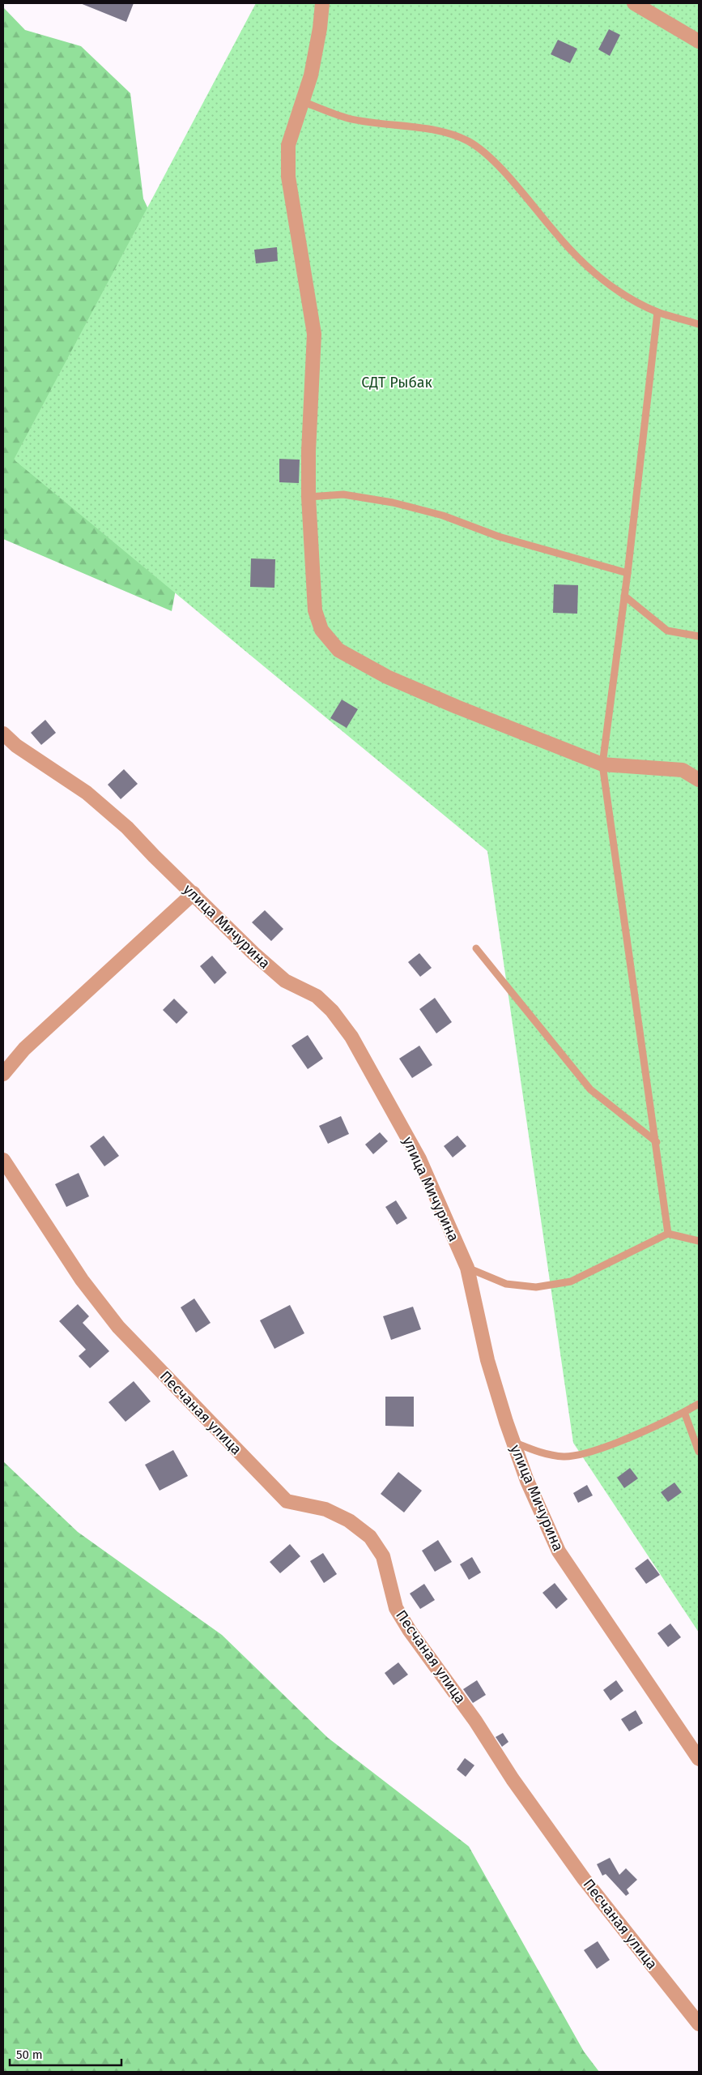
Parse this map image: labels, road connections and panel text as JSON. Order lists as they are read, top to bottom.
{
  "streets": {
    "street": ["улица Мичурина", "Песчаная улица"]
  },
  "parks": ["СДТ Рыбак"],
  "scale_bar": "50 m"
}
